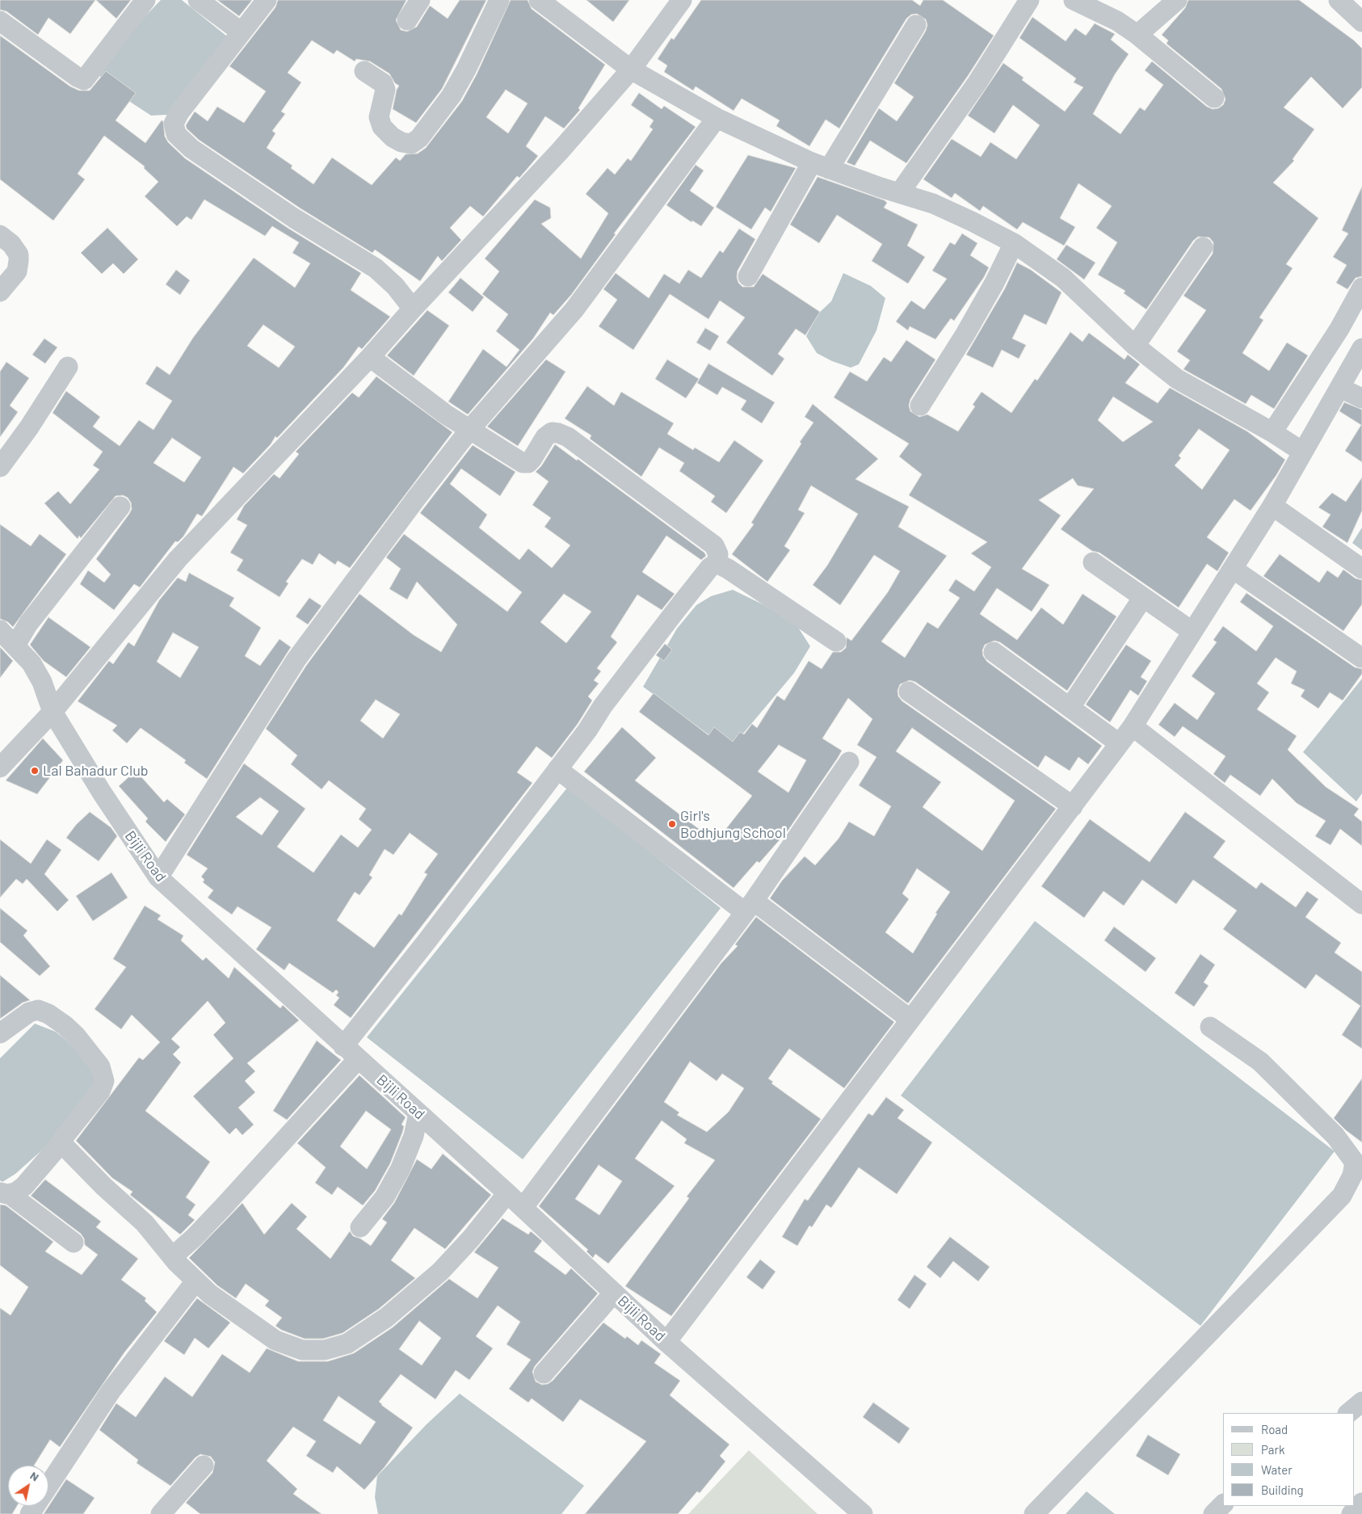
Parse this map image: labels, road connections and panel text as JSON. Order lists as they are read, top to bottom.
{
  "streets": {
    "street": ["Bijli Road"]
  },
  "places": ["Lal Bahadur Club", "Girl's Bodhjung School"],
  "legend": [
    "Road",
    "Park",
    "Water",
    "Building"
  ],
  "north": "top right"
}
